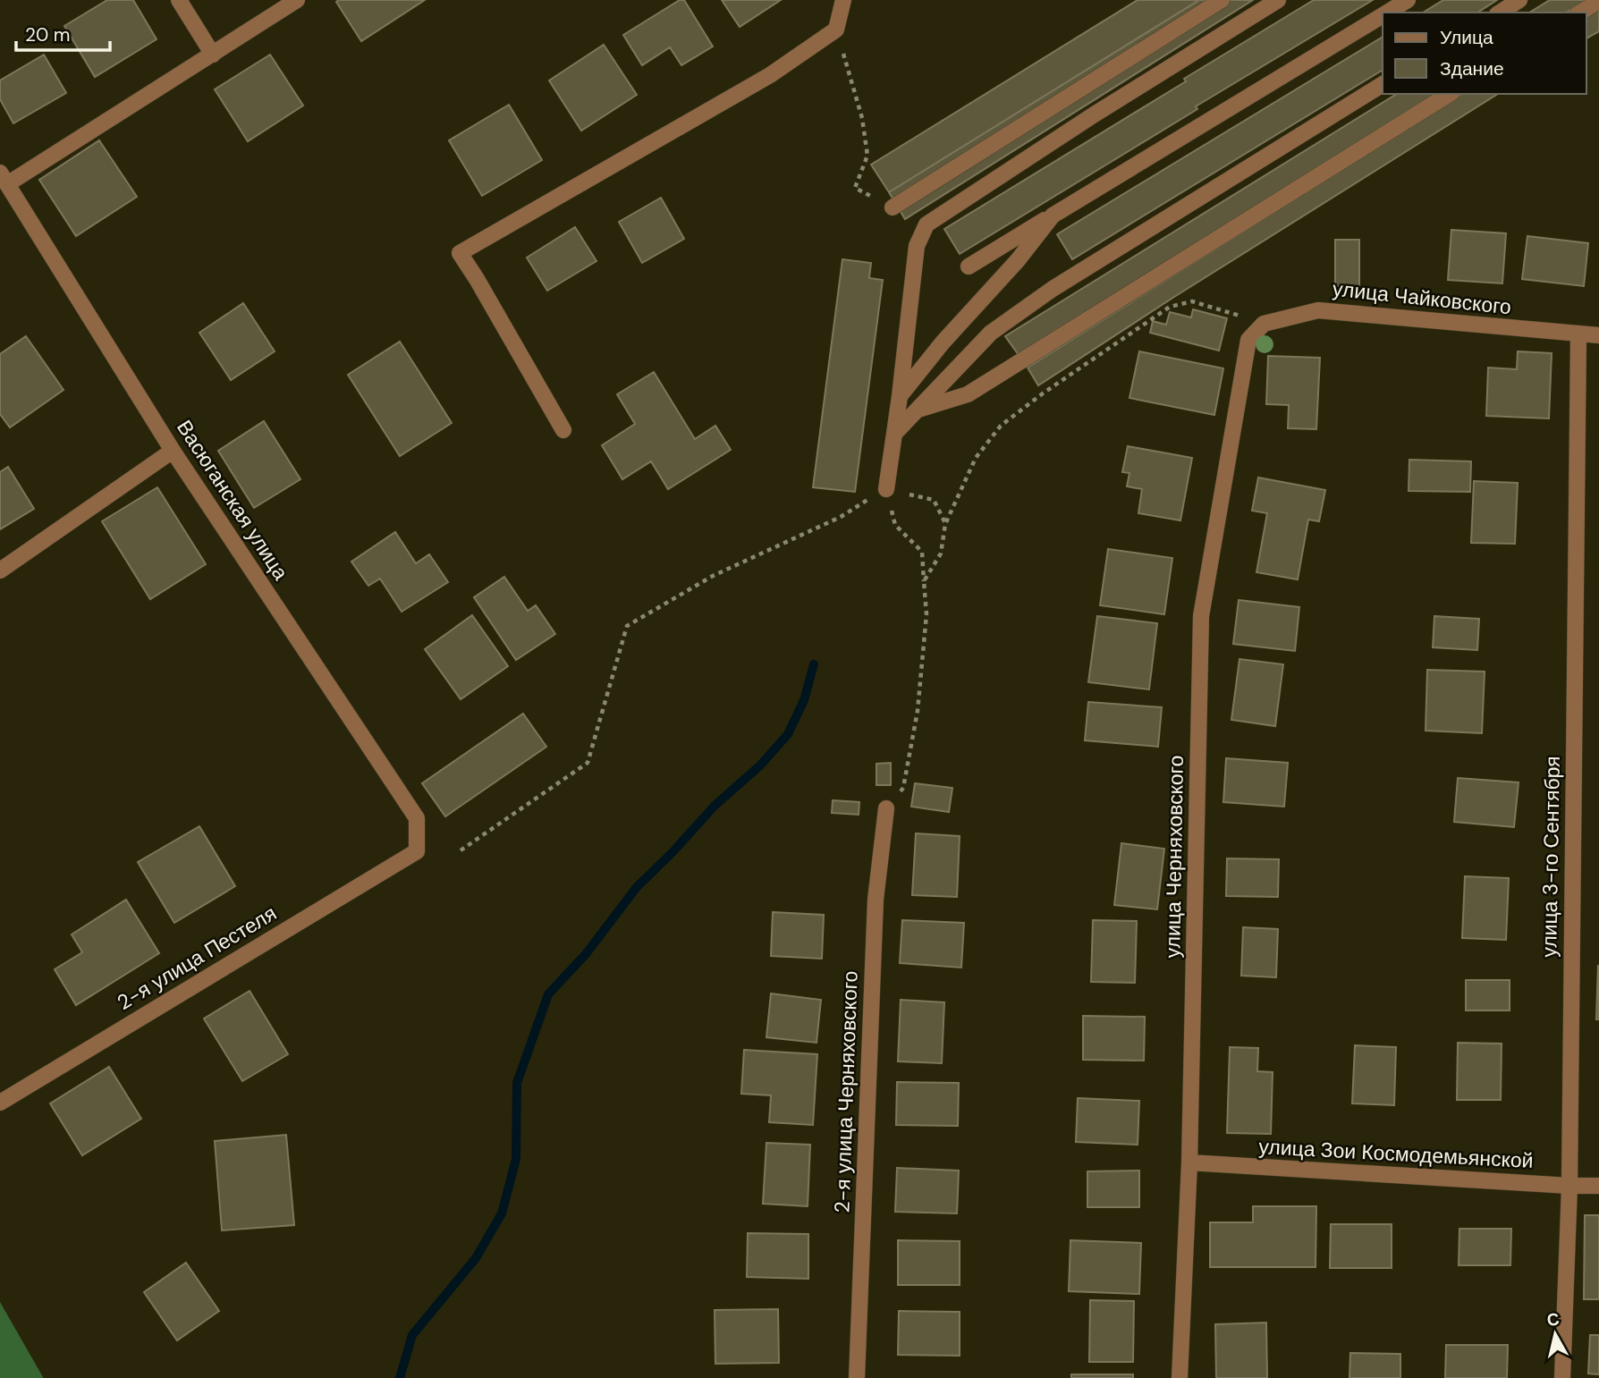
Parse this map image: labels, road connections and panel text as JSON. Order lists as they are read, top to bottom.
{
  "streets": {
    "street": [
      "улица Чайковского",
      "Васюганская улица",
      "улица Черняховского",
      "улица 3-го Сентября",
      "2-я улица Пестеля",
      "2-я улица Черняховского",
      "улица Зои Космодемьянской"
    ]
  },
  "crossings": [
    ["улица Чайковского", "улица Черняховского"],
    ["улица Чайковского", "улица 3-го Сентября"],
    ["Васюганская улица", "2-я улица Пестеля"],
    ["улица Черняховского", "улица Зои Космодемьянской"],
    ["улица 3-го Сентября", "улица Зои Космодемьянской"]
  ],
  "legend": ["Улица", "Здание"],
  "scale_bar": "20 m",
  "north": "top"
}
